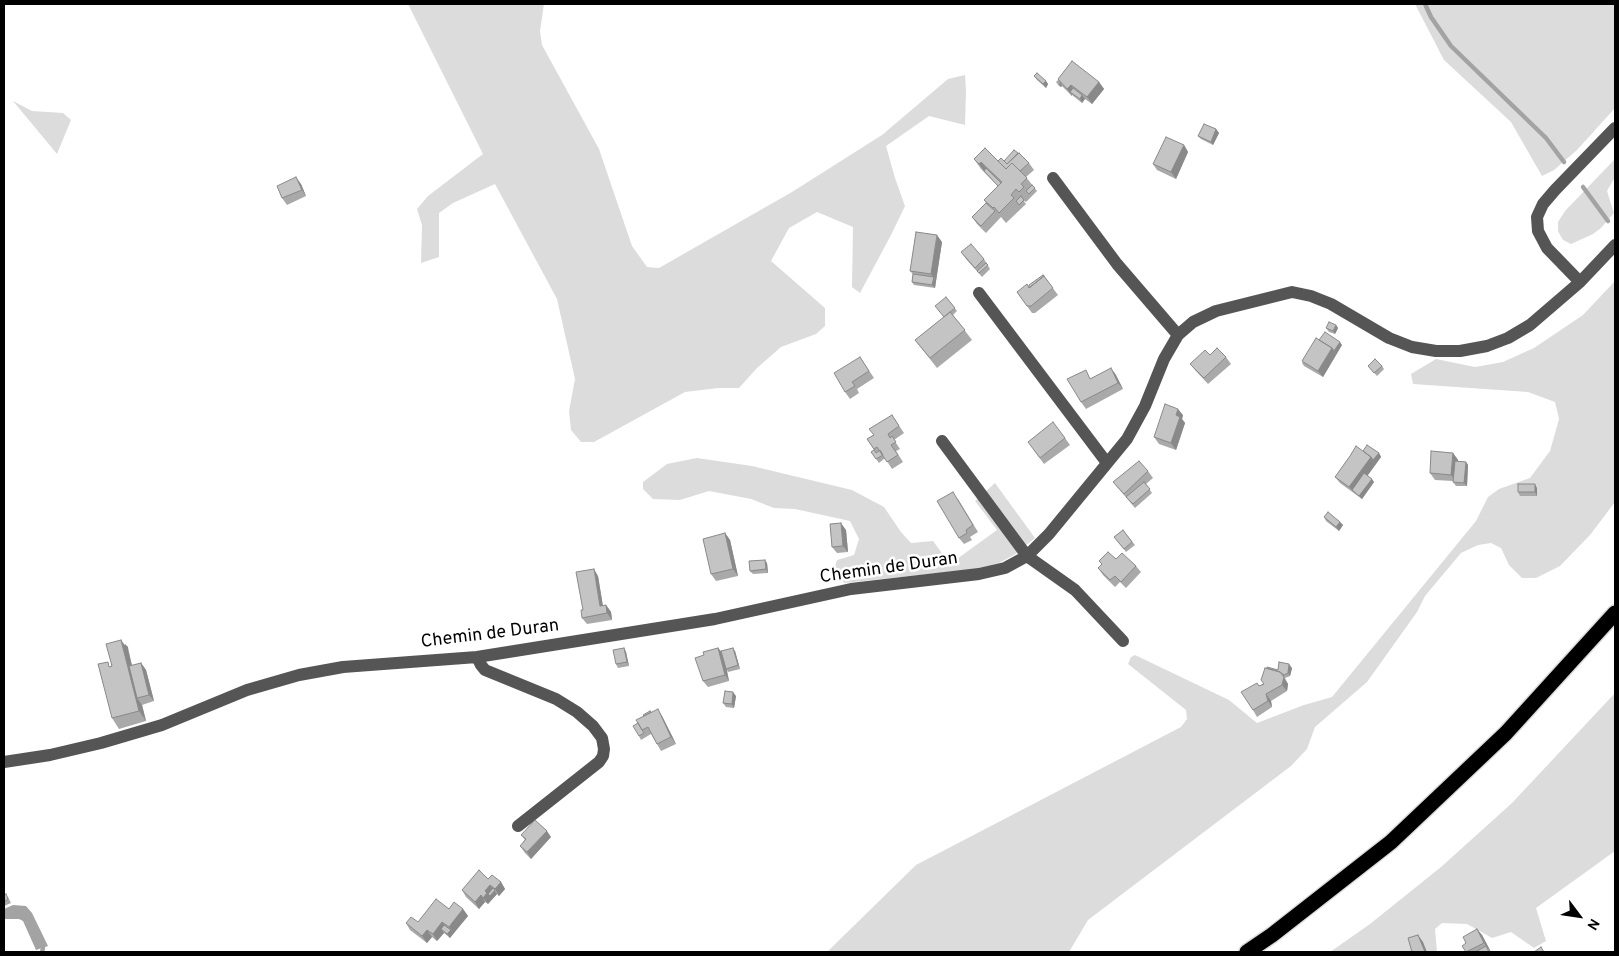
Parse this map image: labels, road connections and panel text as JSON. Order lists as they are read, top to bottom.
{
  "streets": {
    "street": ["Chemin de Duran"]
  },
  "north": "bottom right"
}
